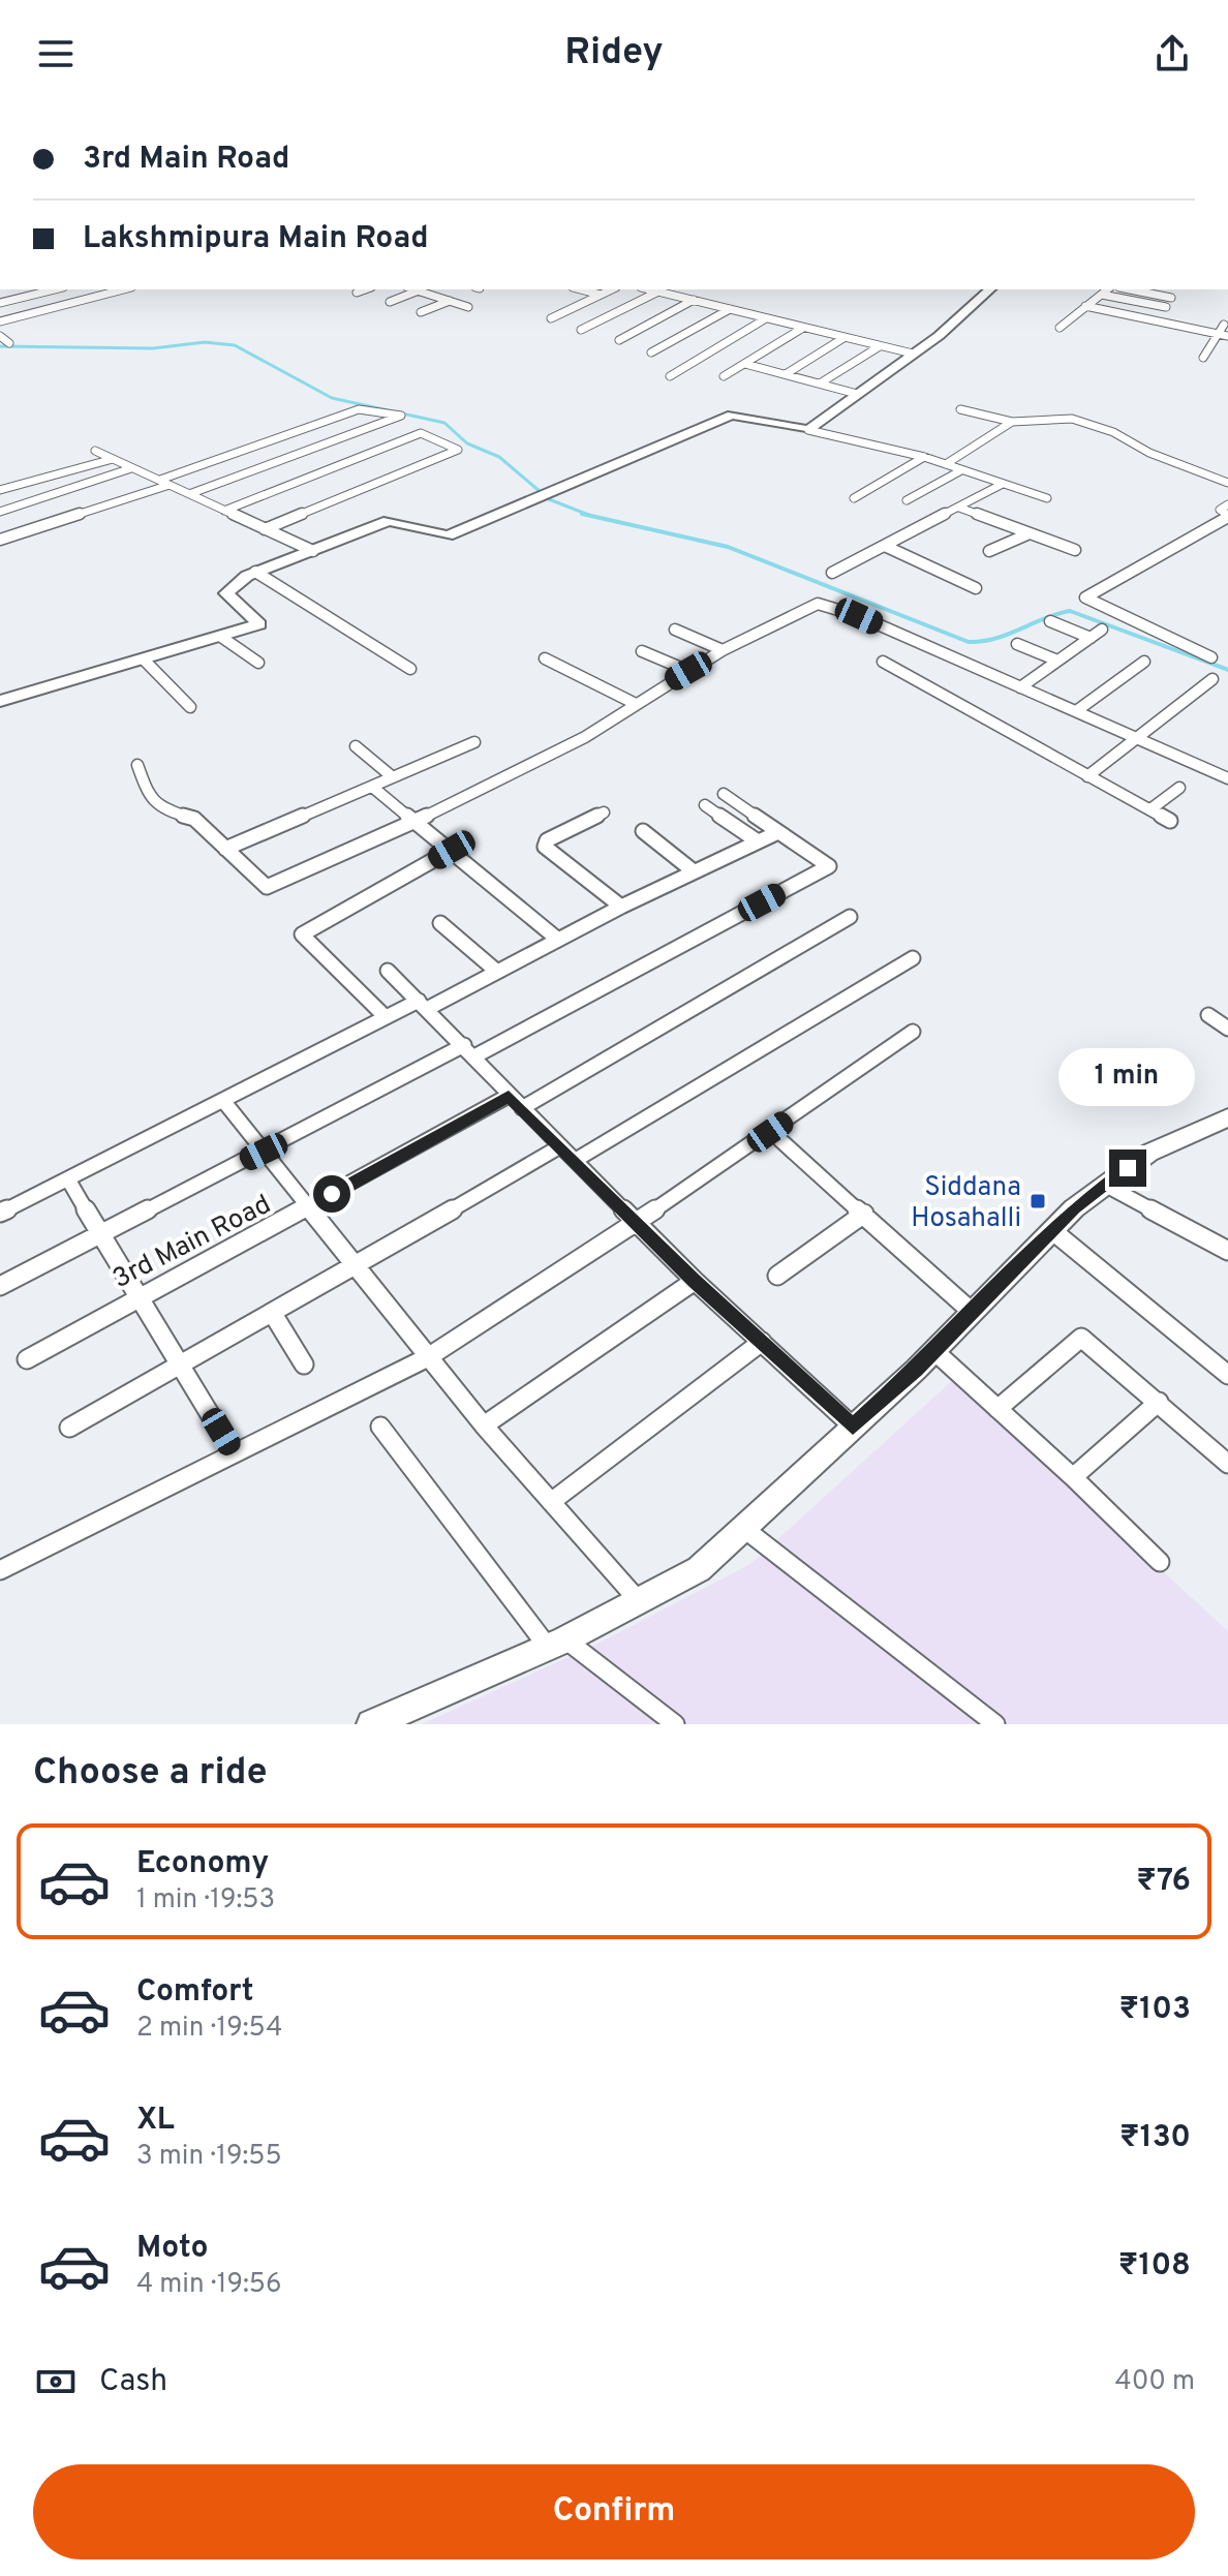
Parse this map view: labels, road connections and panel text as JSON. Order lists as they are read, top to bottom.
{
  "streets": {
    "street": ["3rd Main Road"]
  },
  "places": {
    "transit": ["Siddana Hosahalli"]
  },
  "page": {
    "header": "Ridey",
    "banner": ["3rd Main Road", "Lakshmipura Main Road"],
    "bubble": "1 min",
    "heading": "Choose a ride",
    "list": [
      {
        "name": "Economy",
        "note": "1 min · 19:53",
        "value": "₹76"
      },
      {
        "name": "Comfort",
        "note": "2 min · 19:54",
        "value": "₹103"
      },
      {
        "name": "XL",
        "note": "3 min · 19:55",
        "value": "₹130"
      },
      {
        "name": "Moto",
        "note": "4 min · 19:56",
        "value": "₹108"
      }
    ],
    "pay": ["Cash", "400 m"],
    "buttons": "Confirm"
  }
}
